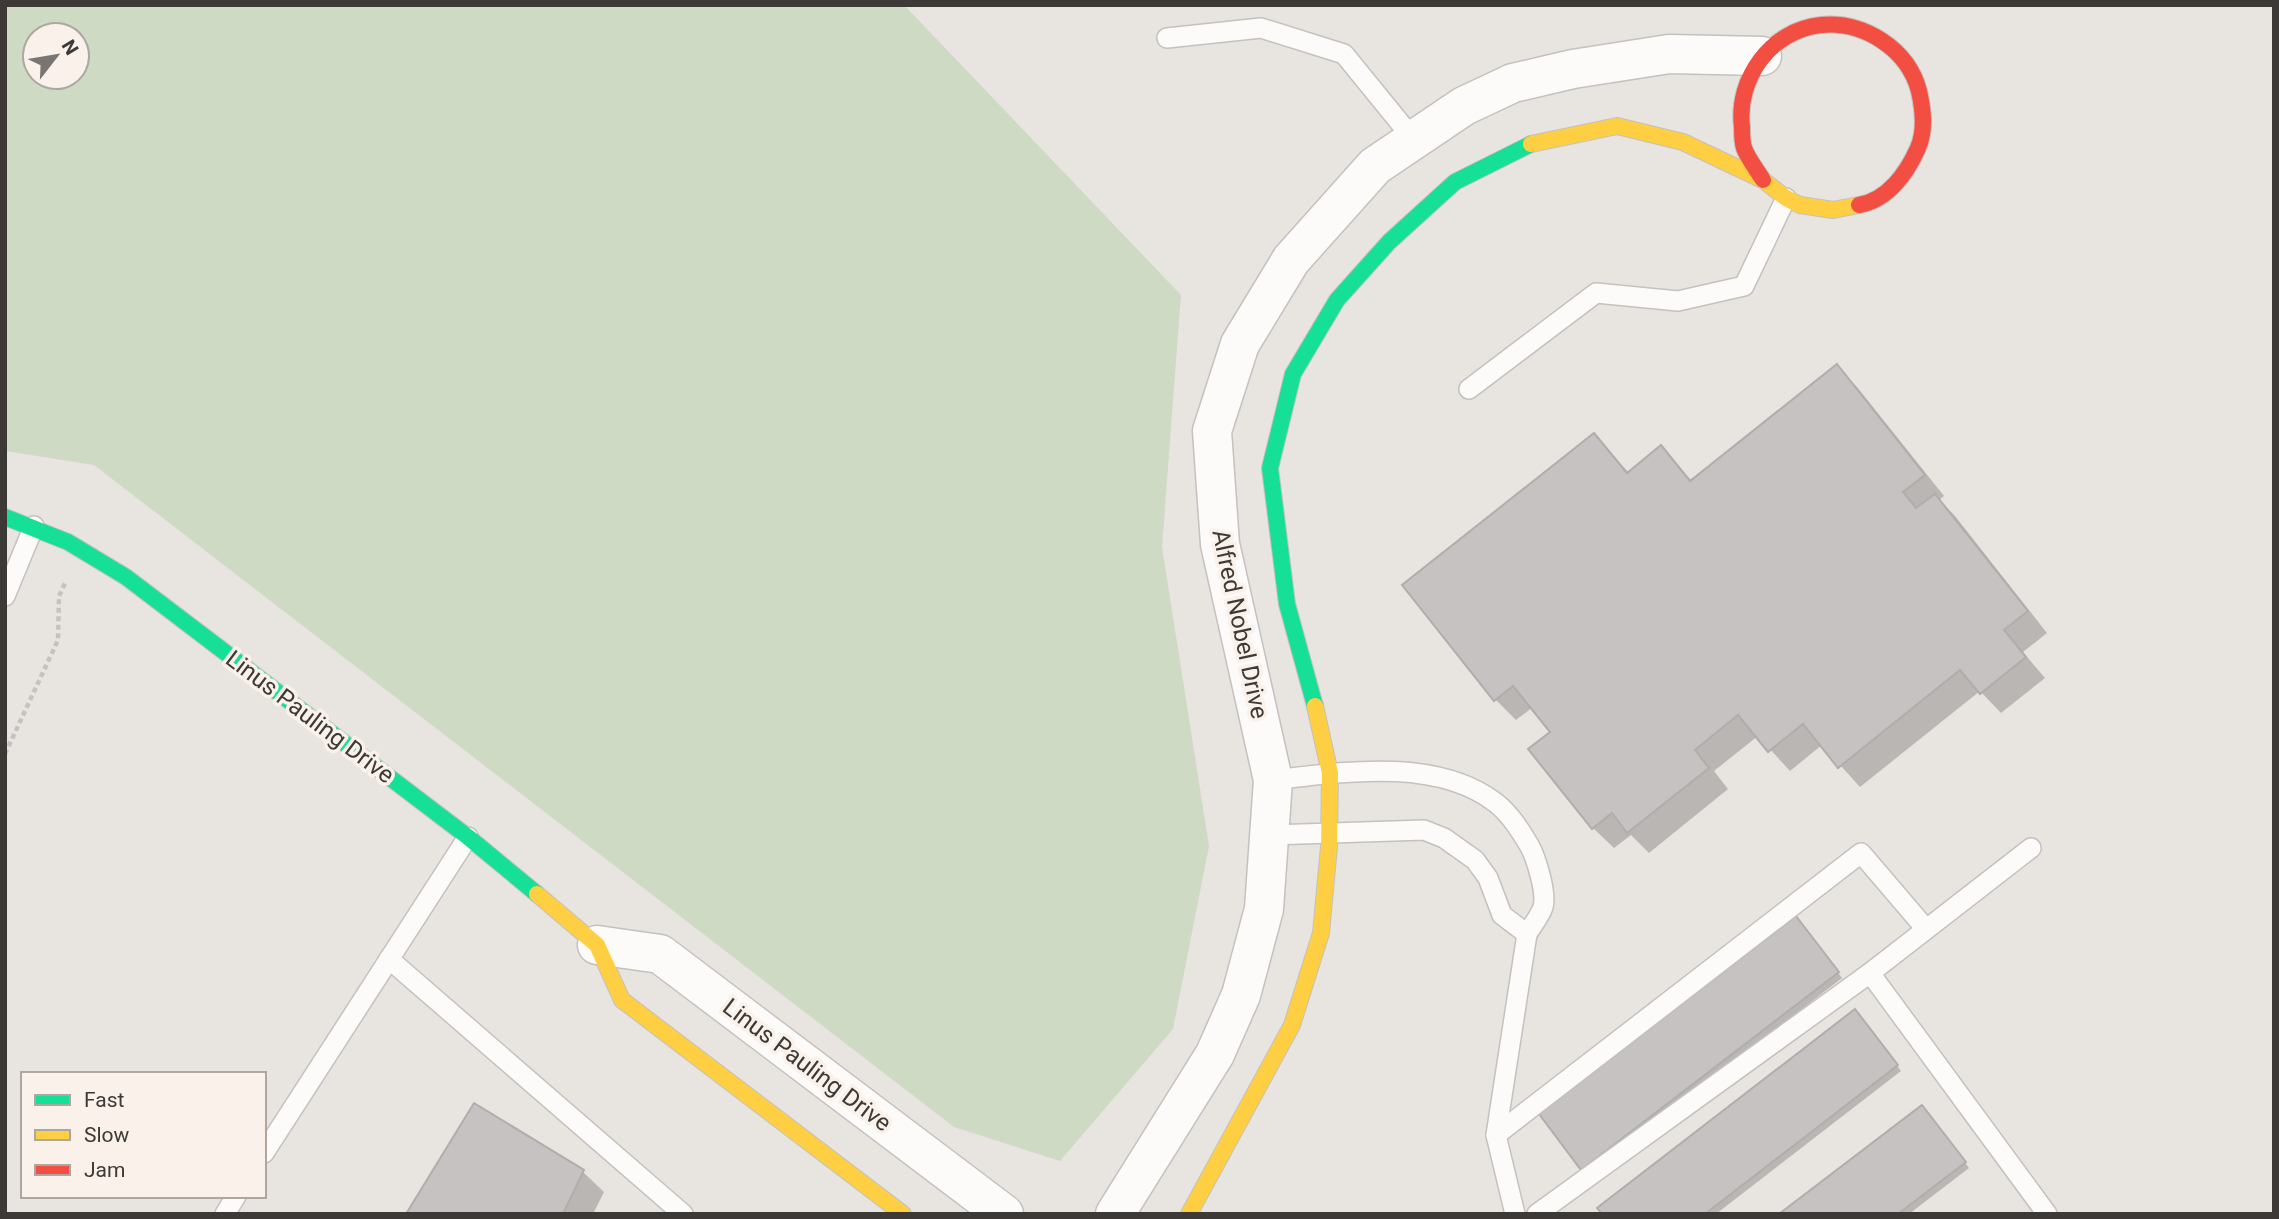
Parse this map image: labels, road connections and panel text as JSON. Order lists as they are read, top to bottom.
{
  "streets": {
    "street": ["Alfred Nobel Drive", "Linus Pauling Drive"]
  },
  "legend": ["Fast", "Slow", "Jam"],
  "north": "top right"
}
